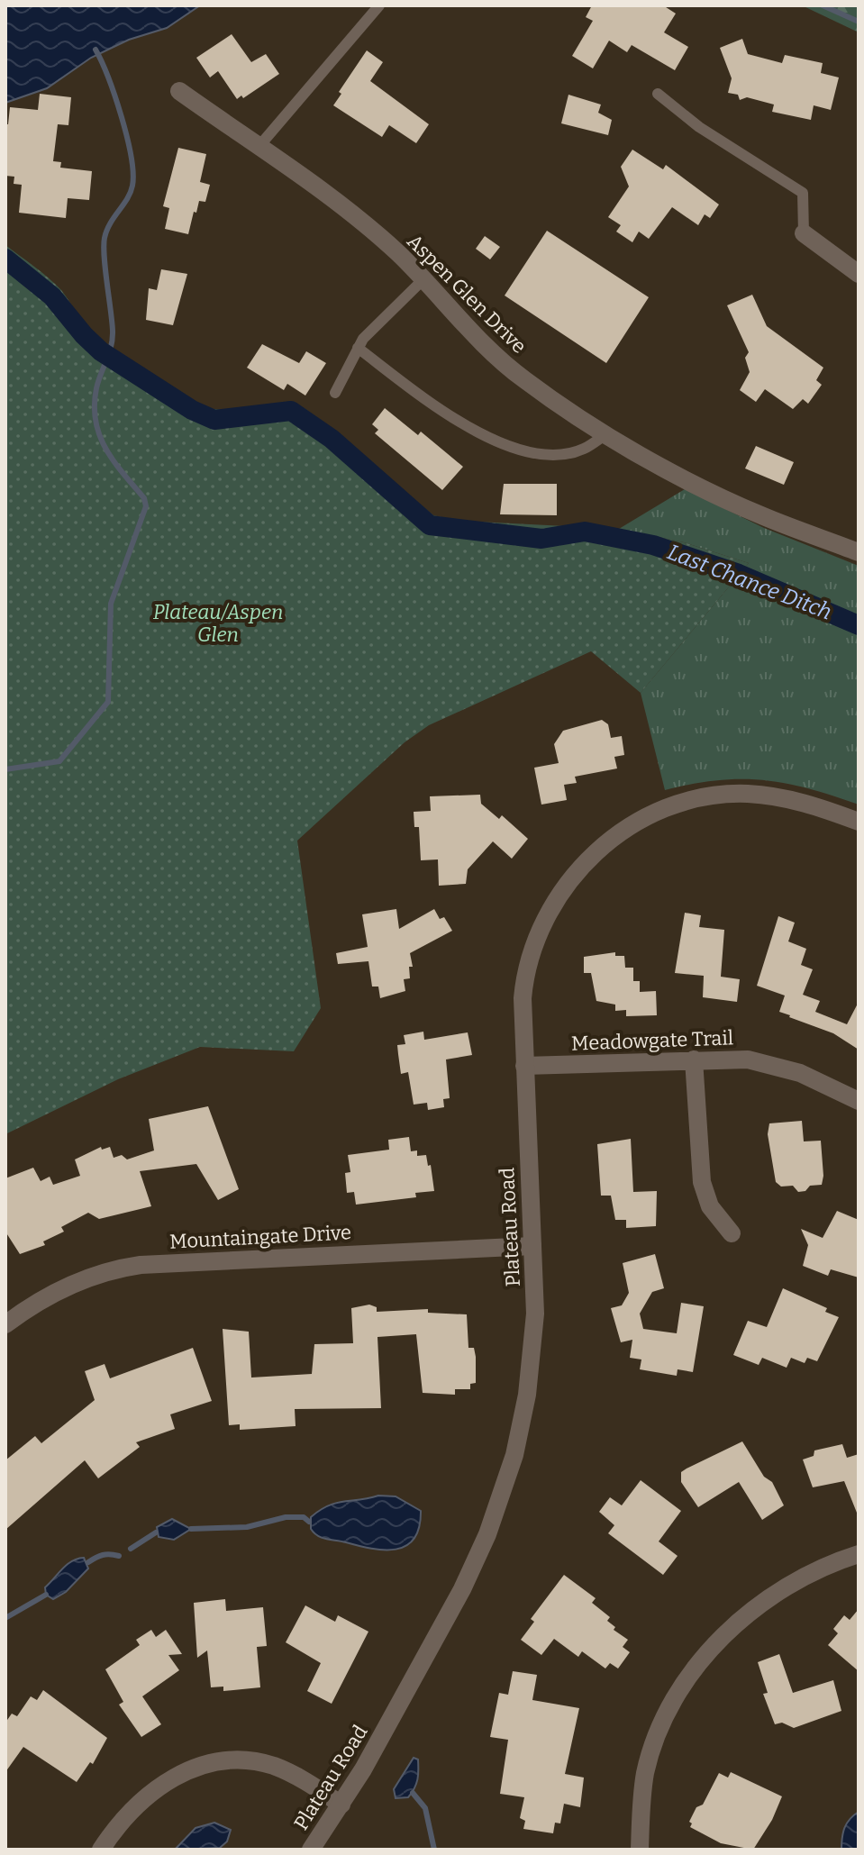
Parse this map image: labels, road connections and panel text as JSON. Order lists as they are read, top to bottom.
{
  "streets": {
    "street": [
      "Aspen Glen Drive",
      "Meadowgate Trail",
      "Plateau Road",
      "Mountaingate Drive"
    ]
  },
  "crossings": [
    ["Meadowgate Trail", "Plateau Road"],
    ["Plateau Road", "Mountaingate Drive"]
  ],
  "water": ["Last Chance Ditch"],
  "parks": ["Plateau/Aspen Glen"]
}
